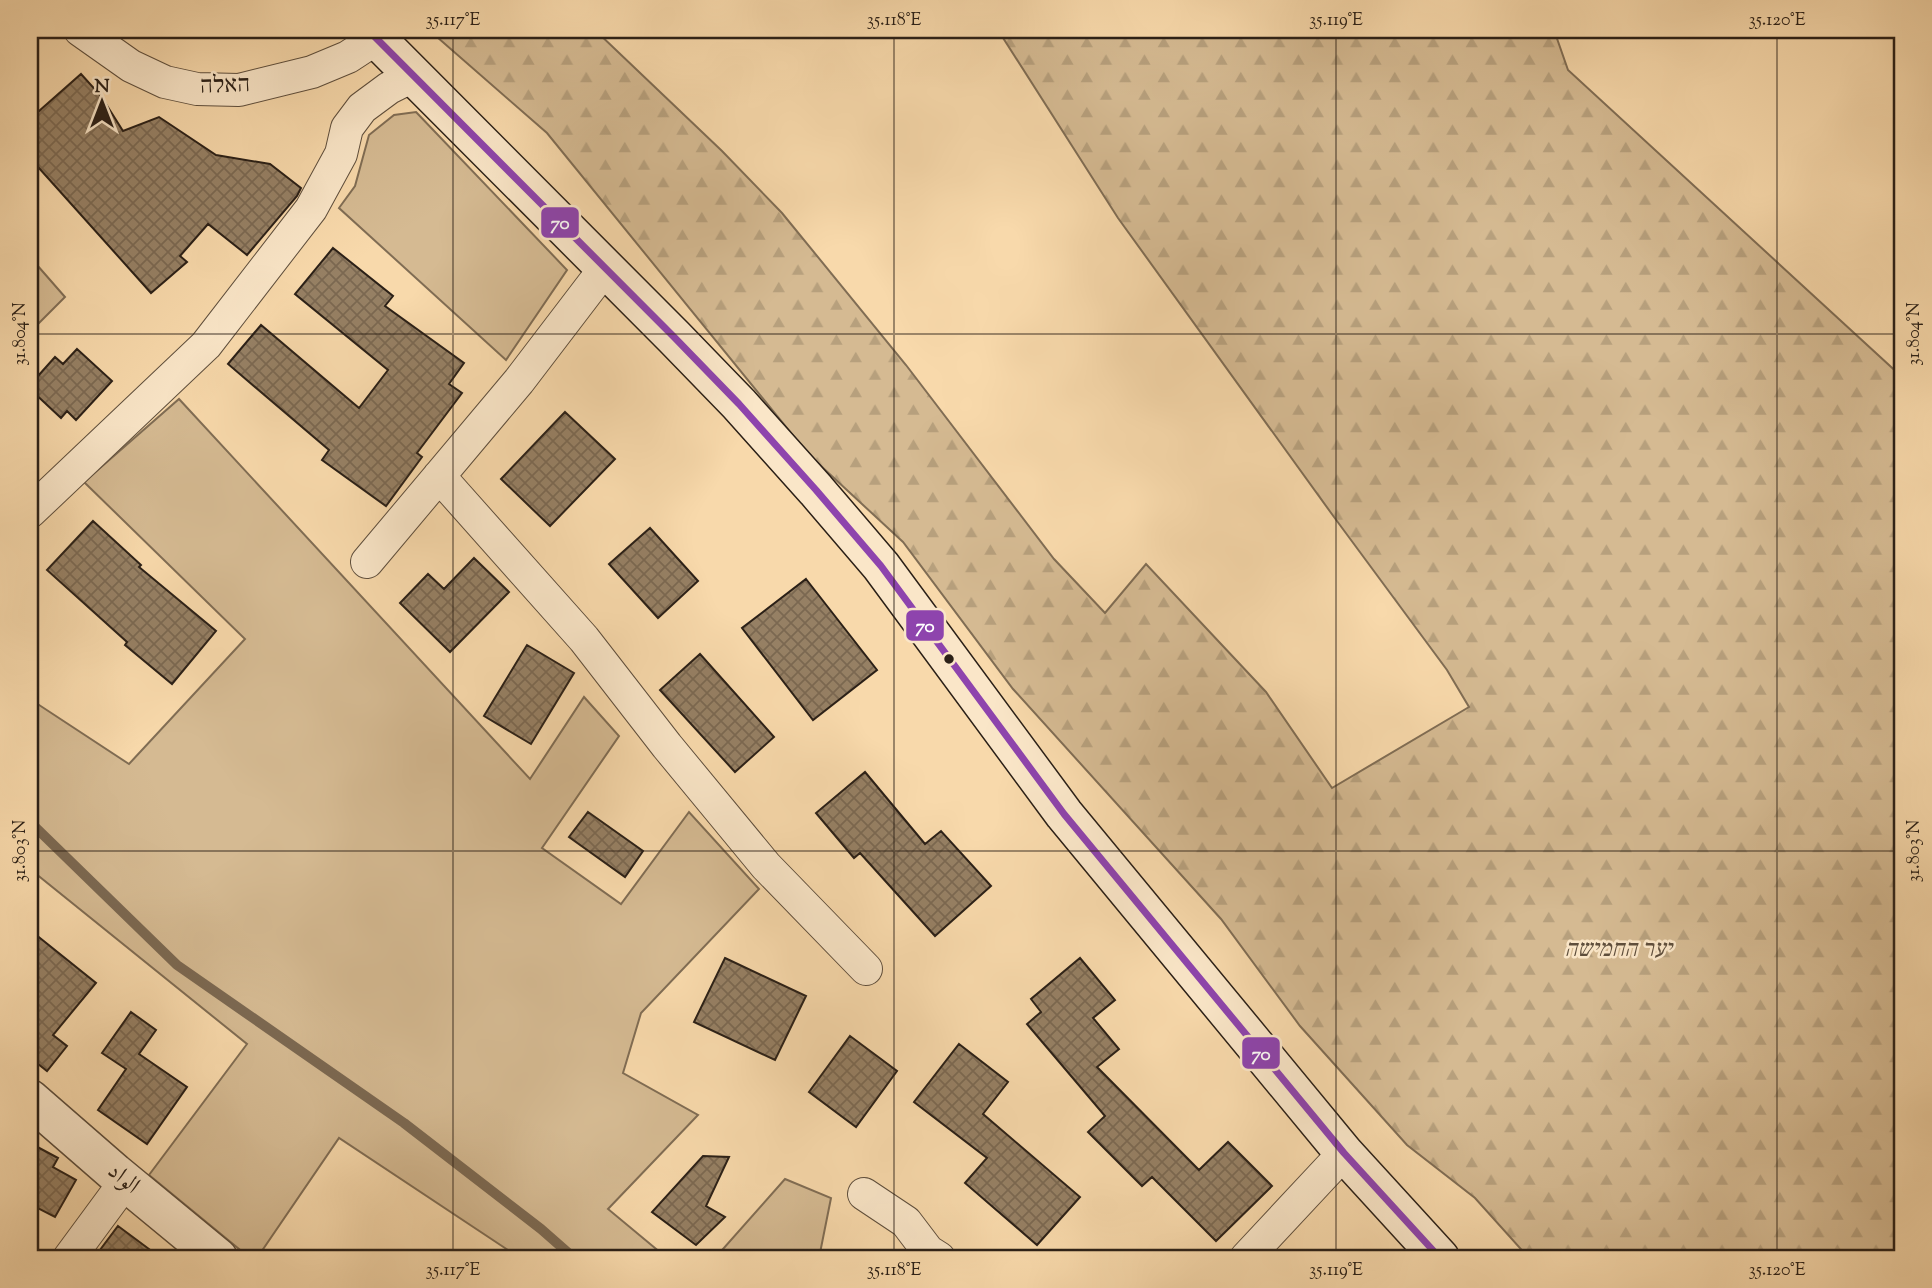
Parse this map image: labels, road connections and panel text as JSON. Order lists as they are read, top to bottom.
{
  "streets": {
    "main road": ["الواد"],
    "street": ["האלה"]
  },
  "parks": ["יער החמישה"],
  "lines": ["transit line 70"],
  "north": "top",
  "coordinates": [
    "35.117°E",
    "35.118°E",
    "35.119°E",
    "35.120°E",
    "31.804°N",
    "31.803°N"
  ]
}
